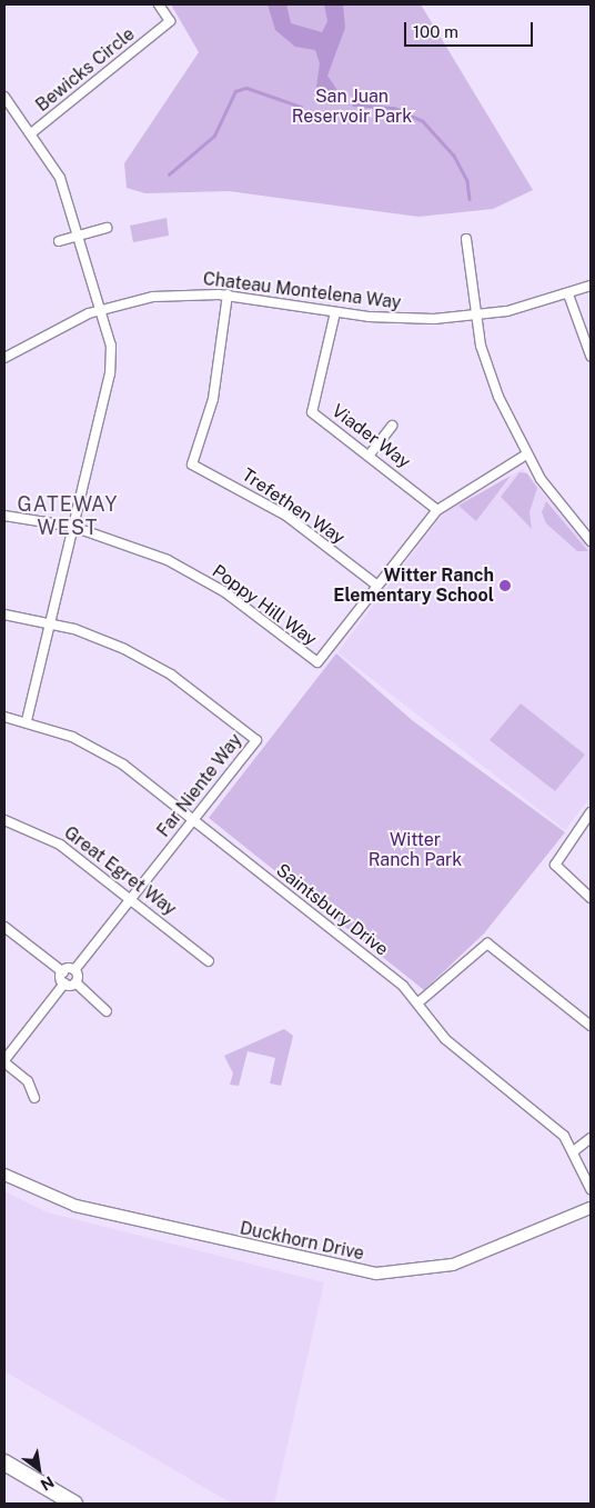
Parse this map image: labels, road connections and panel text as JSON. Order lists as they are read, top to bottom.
{
  "streets": {
    "street": [
      "Bewicks Circle",
      "Chateau Montelena Way",
      "Viader Way",
      "Trefethen Way",
      "Poppy Hill Way",
      "Far Niente Way",
      "Great Egret Way",
      "Saintsbury Drive",
      "Duckhorn Drive"
    ]
  },
  "crossings": [
    ["Chateau Montelena Way", "Viader Way"],
    ["Chateau Montelena Way", "Trefethen Way"],
    ["Viader Way", "Poppy Hill Way"],
    ["Trefethen Way", "Poppy Hill Way"],
    ["Far Niente Way", "Great Egret Way"],
    ["Far Niente Way", "Saintsbury Drive"]
  ],
  "districts": ["GATEWAY WEST"],
  "parks": ["San Juan Reservoir Park", "Witter Ranch Park"],
  "places": ["Witter Ranch Elementary School"],
  "scale_bar": "100 m",
  "north": "bottom right"
}
